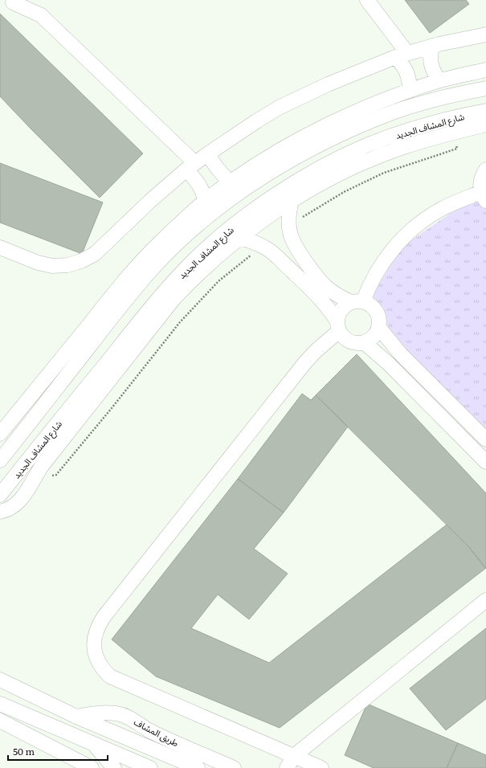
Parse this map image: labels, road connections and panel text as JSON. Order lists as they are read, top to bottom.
{
  "streets": {
    "street": ["شارع المشاف الجديد", "طريق المشاف"]
  },
  "scale_bar": "50 m"
}
